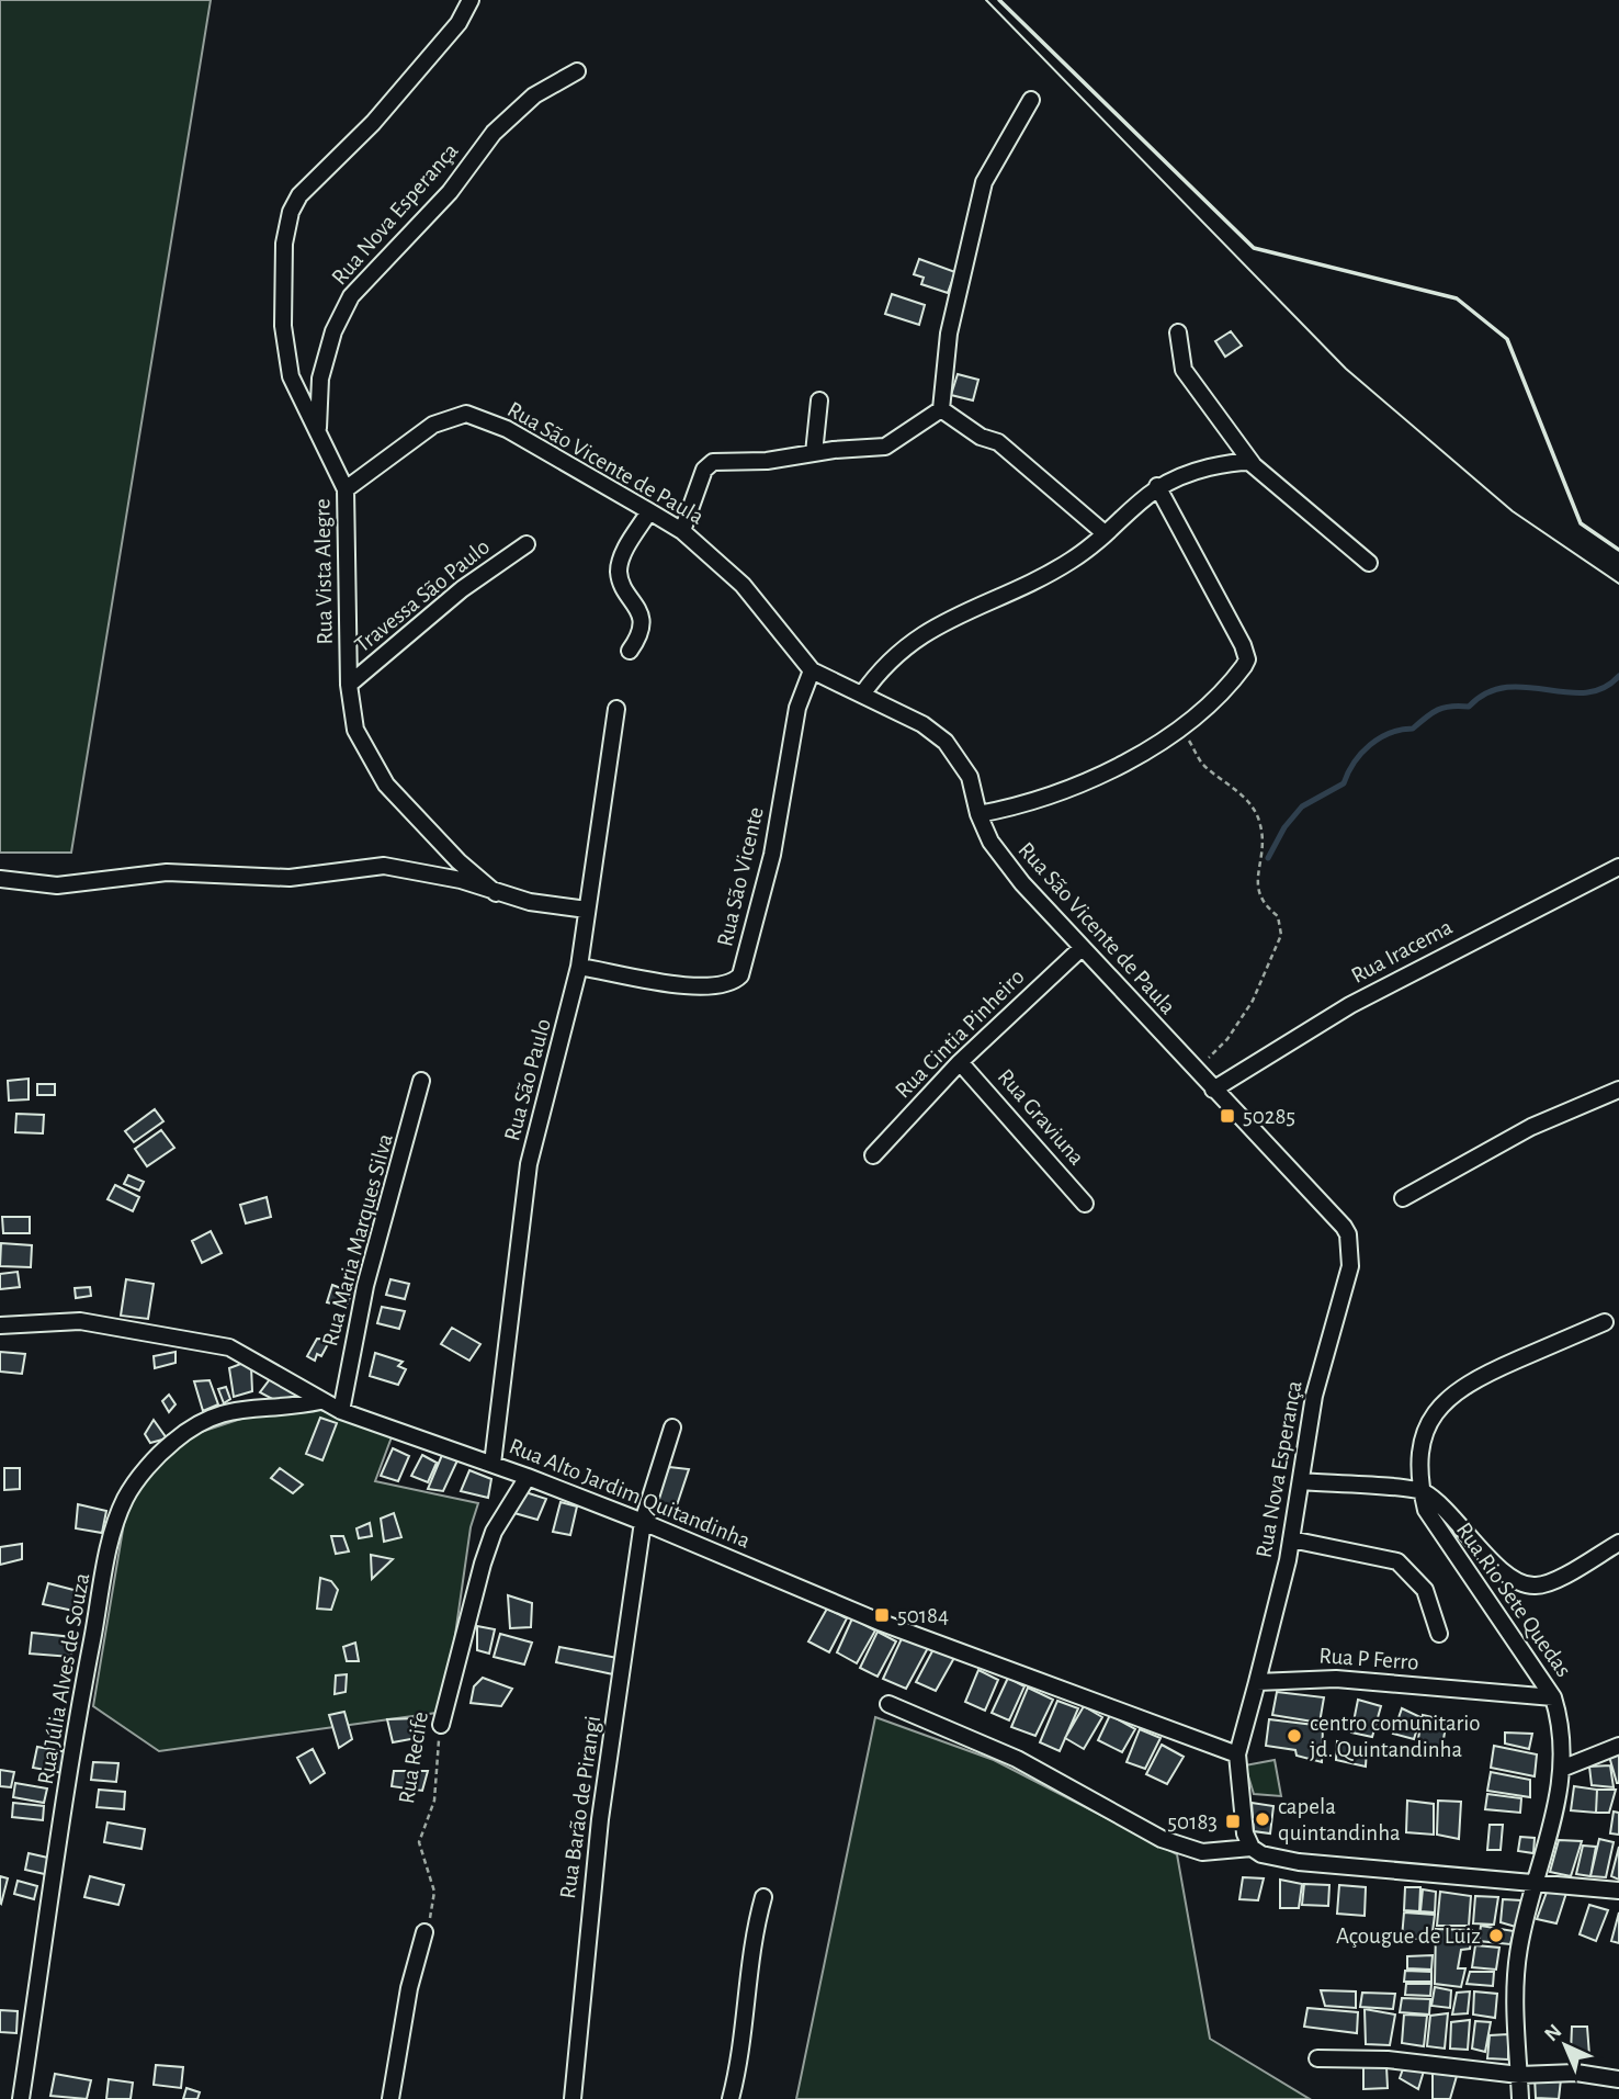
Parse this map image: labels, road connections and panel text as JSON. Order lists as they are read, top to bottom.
{
  "streets": {
    "street": [
      "Rua Nova Esperança",
      "Rua São Vicente de Paula",
      "Rua Vista Alegre",
      "Travessa São Paulo",
      "Rua São Vicente",
      "Rua Iracema",
      "Rua Cintia Pinheiro",
      "Rua São Paulo",
      "Rua Graviuna",
      "Rua Maria Marques Silva",
      "Rua Alto Jardim Quitandinha",
      "Rua Rio Sete Quedas",
      "Rua P Ferro",
      "Rua Júlia Alves de Souza",
      "Rua Recife",
      "Rua Barão de Pirangi"
    ]
  },
  "crossings": [
    ["Rua Nova Esperança", "Rua São Vicente de Paula"],
    ["Rua Nova Esperança", "Rua Vista Alegre"],
    ["Rua Nova Esperança", "Rua P Ferro"],
    ["Rua São Vicente de Paula", "Rua Vista Alegre"],
    ["Rua São Vicente de Paula", "Rua São Vicente"],
    ["Rua São Vicente de Paula", "Rua Iracema"],
    ["Rua São Vicente de Paula", "Rua Cintia Pinheiro"],
    ["Rua Vista Alegre", "Travessa São Paulo"],
    ["Rua São Vicente", "Rua São Paulo"],
    ["Rua Cintia Pinheiro", "Rua Graviuna"],
    ["Rua São Paulo", "Rua Alto Jardim Quitandinha"],
    ["Rua Maria Marques Silva", "Rua Alto Jardim Quitandinha"],
    ["Rua Alto Jardim Quitandinha", "Rua Júlia Alves de Souza"],
    ["Rua Alto Jardim Quitandinha", "Rua Recife"],
    ["Rua Alto Jardim Quitandinha", "Rua Barão de Pirangi"],
    ["Rua Rio Sete Quedas", "Rua P Ferro"]
  ],
  "places": {
    "transit": ["50285", "50184", "50183"],
    "other": ["centro comunitario jd. Quintandinha", "capela quintandinha", "Açougue de Luiz"]
  },
  "north": "top left"
}
